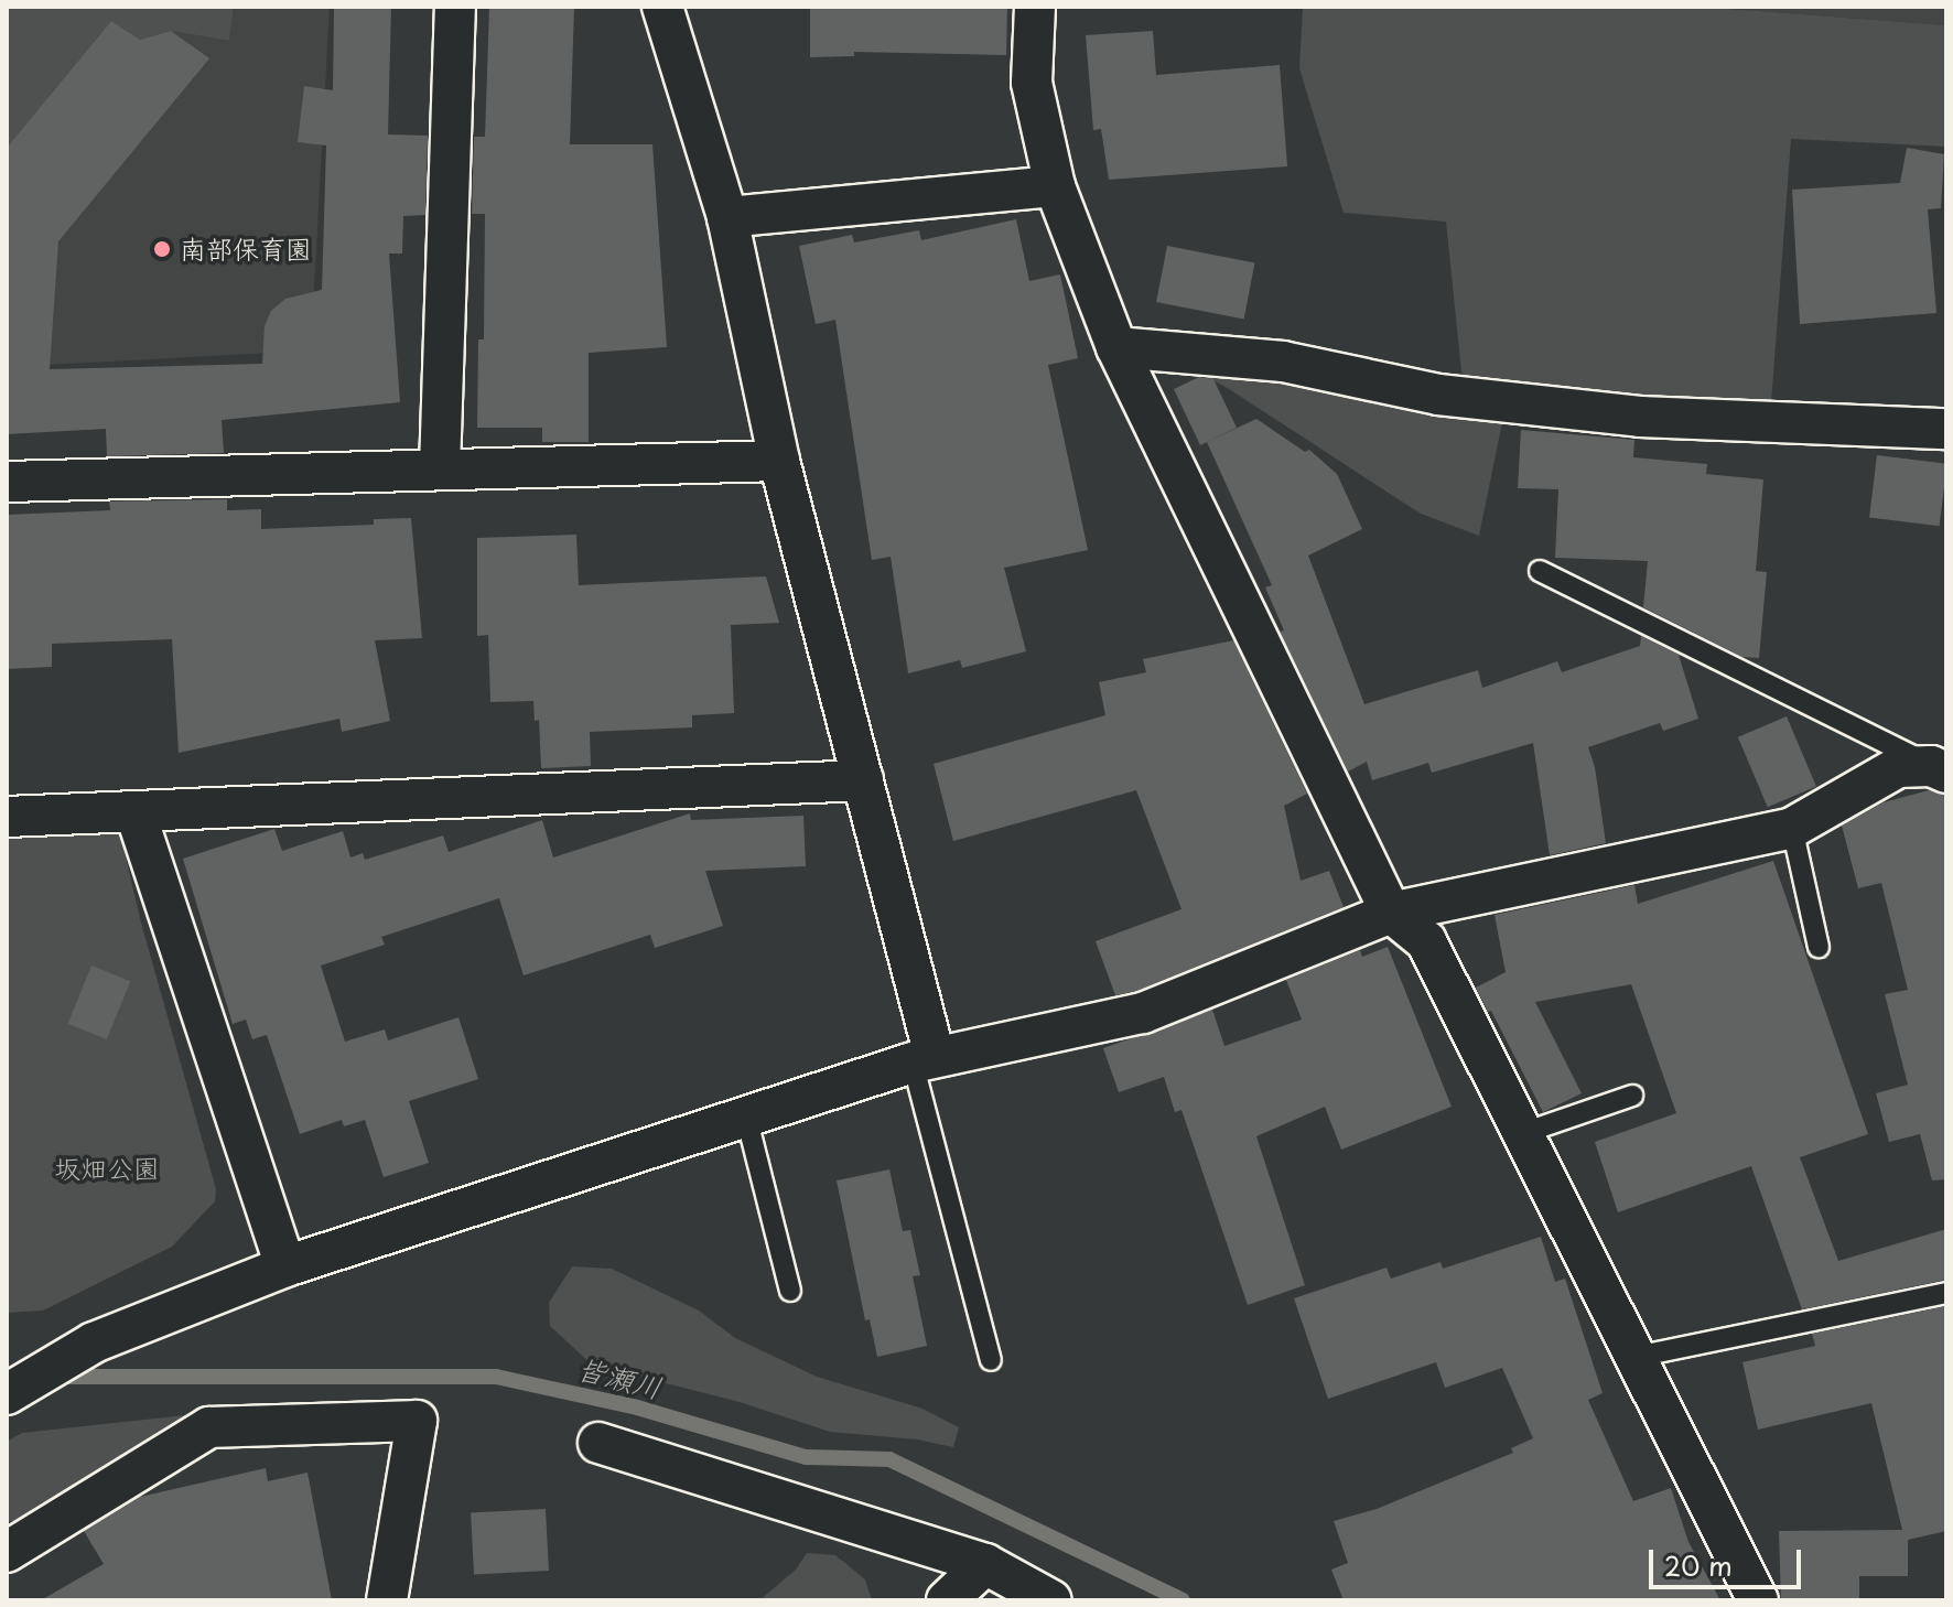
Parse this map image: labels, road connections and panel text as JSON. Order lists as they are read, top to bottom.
{
  "water": ["皆瀬川"],
  "parks": ["坂畑公園"],
  "places": ["南部保育園"],
  "scale_bar": "20 m"
}
